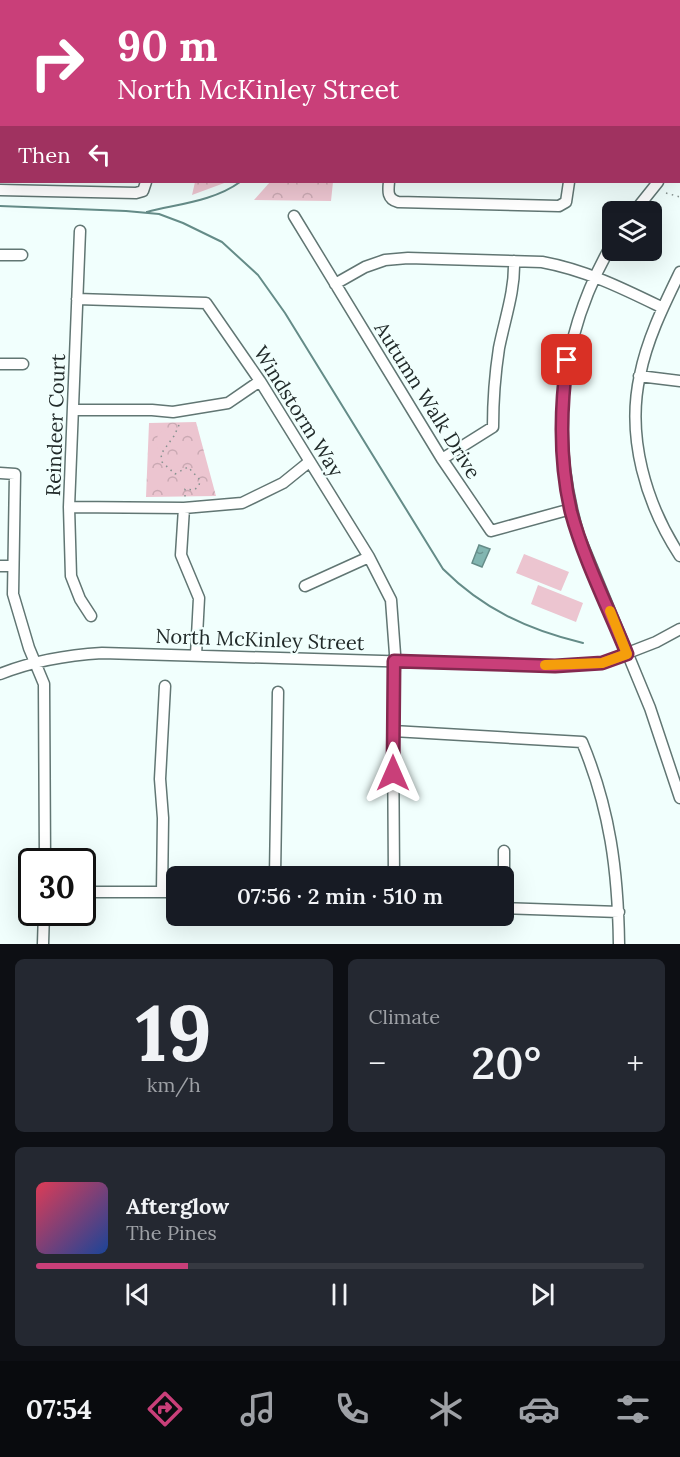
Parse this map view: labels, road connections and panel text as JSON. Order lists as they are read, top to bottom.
{
  "streets": {
    "street": [
      "Autumn Walk Drive",
      "Windstorm Way",
      "Reindeer Court",
      "North McKinley Street"
    ]
  },
  "crossings": [
    ["Windstorm Way", "Reindeer Court"],
    ["Windstorm Way", "North McKinley Street"]
  ],
  "page": {
    "turn": ["90 m", "North McKinley Street"],
    "then": "Then",
    "limit": "30",
    "trip": "07:56 · 2 min · 510 m",
    "tile": [
      ["19", "km/h"],
      "Climate"
    ],
    "heat": ["−", "20°", "+"],
    "song": ["Afterglow", "The Pines"],
    "tabs": "07:54"
  }
}
